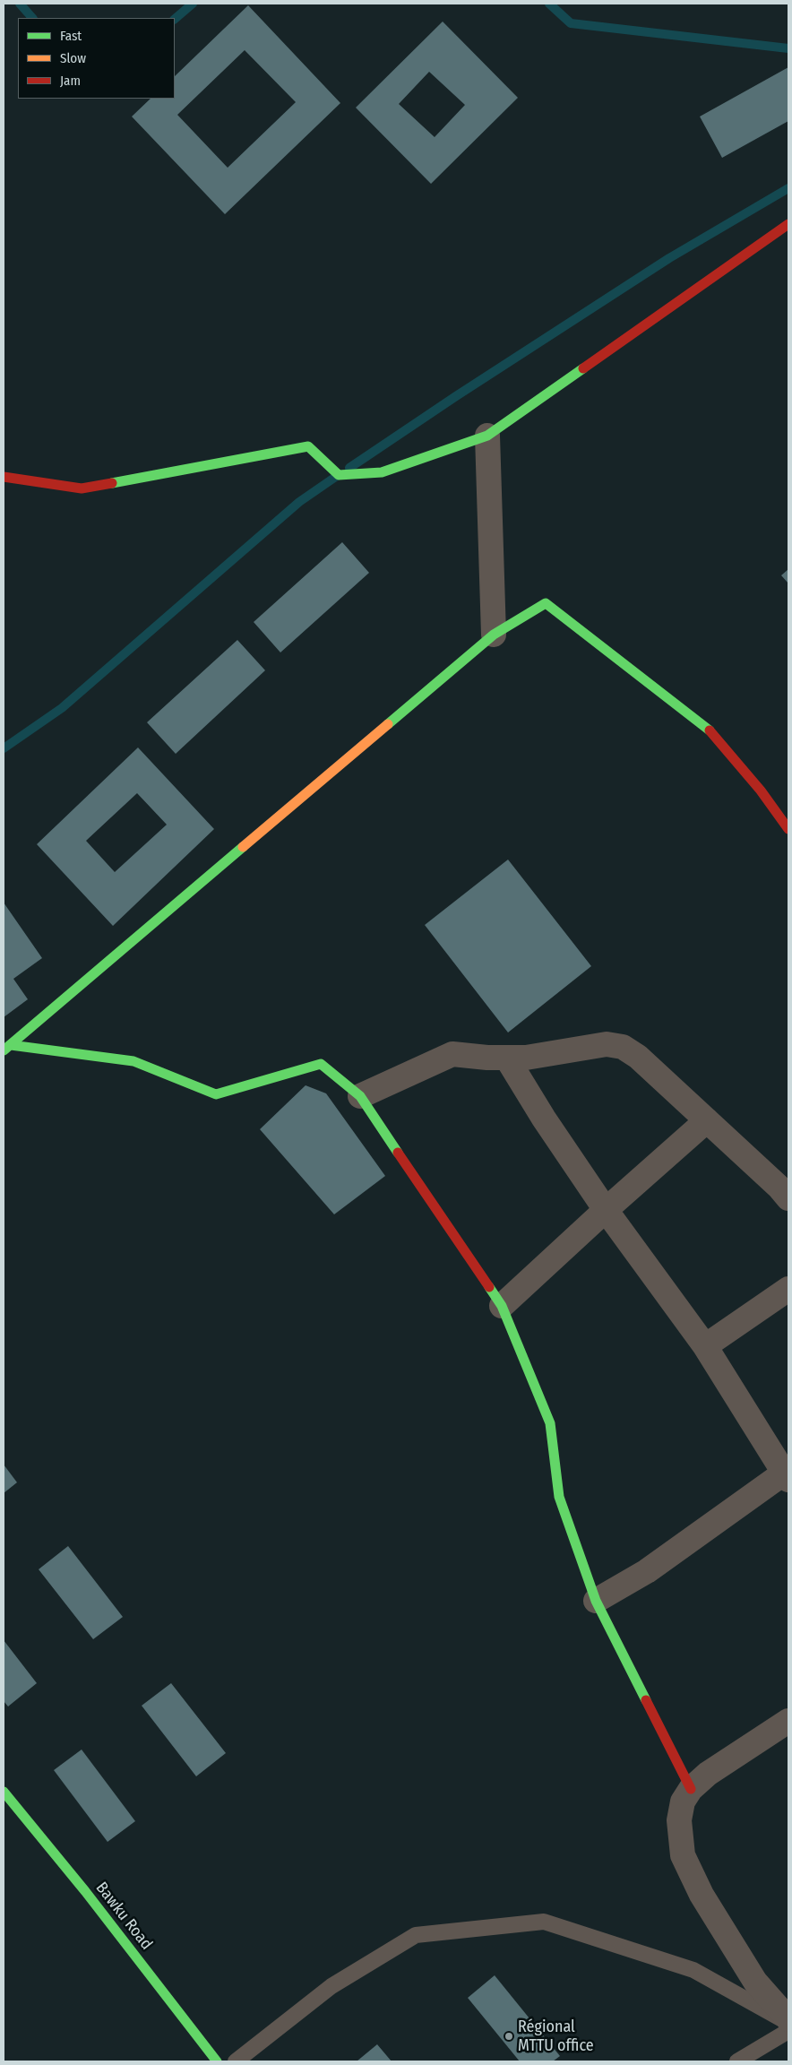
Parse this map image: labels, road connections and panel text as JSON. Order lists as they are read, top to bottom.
{
  "streets": {
    "main road": ["Bawku Road"]
  },
  "places": ["Régional MTTU office"],
  "legend": ["Fast", "Slow", "Jam"]
}
